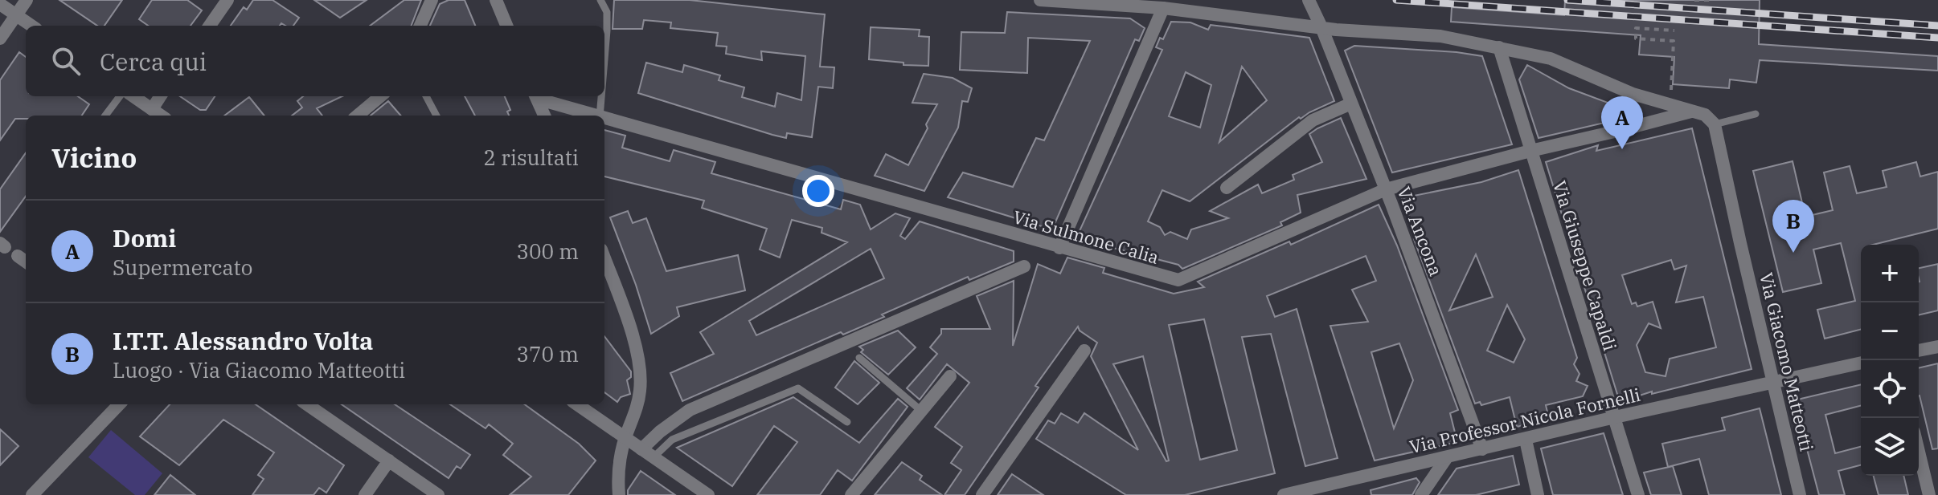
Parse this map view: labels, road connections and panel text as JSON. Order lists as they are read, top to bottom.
{
  "streets": {
    "street": [
      "Via Ancona",
      "Via Sulmone Calia",
      "Via Giuseppe Capaldi",
      "Via Giacomo Matteotti",
      "Via Professor Nicola Fornelli"
    ]
  },
  "crossings": [
    ["Via Ancona", "Via Sulmone Calia"],
    ["Via Ancona", "Via Professor Nicola Fornelli"],
    ["Via Sulmone Calia", "Via Giuseppe Capaldi"],
    ["Via Giuseppe Capaldi", "Via Professor Nicola Fornelli"],
    ["Via Giacomo Matteotti", "Via Professor Nicola Fornelli"]
  ],
  "page": {
    "search": "Cerca qui",
    "pins": ["A", "B"],
    "heading": ["Vicino", "2 risultati"],
    "list": [
      {
        "mark": "A",
        "name": "Domi",
        "note": "Supermercato",
        "value": "300 m"
      },
      {
        "mark": "B",
        "name": "I.T.T. Alessandro Volta",
        "note": "Luogo · Via Giacomo Matteotti",
        "value": "370 m"
      }
    ],
    "map_buttons": ["+", "−"]
  }
}
